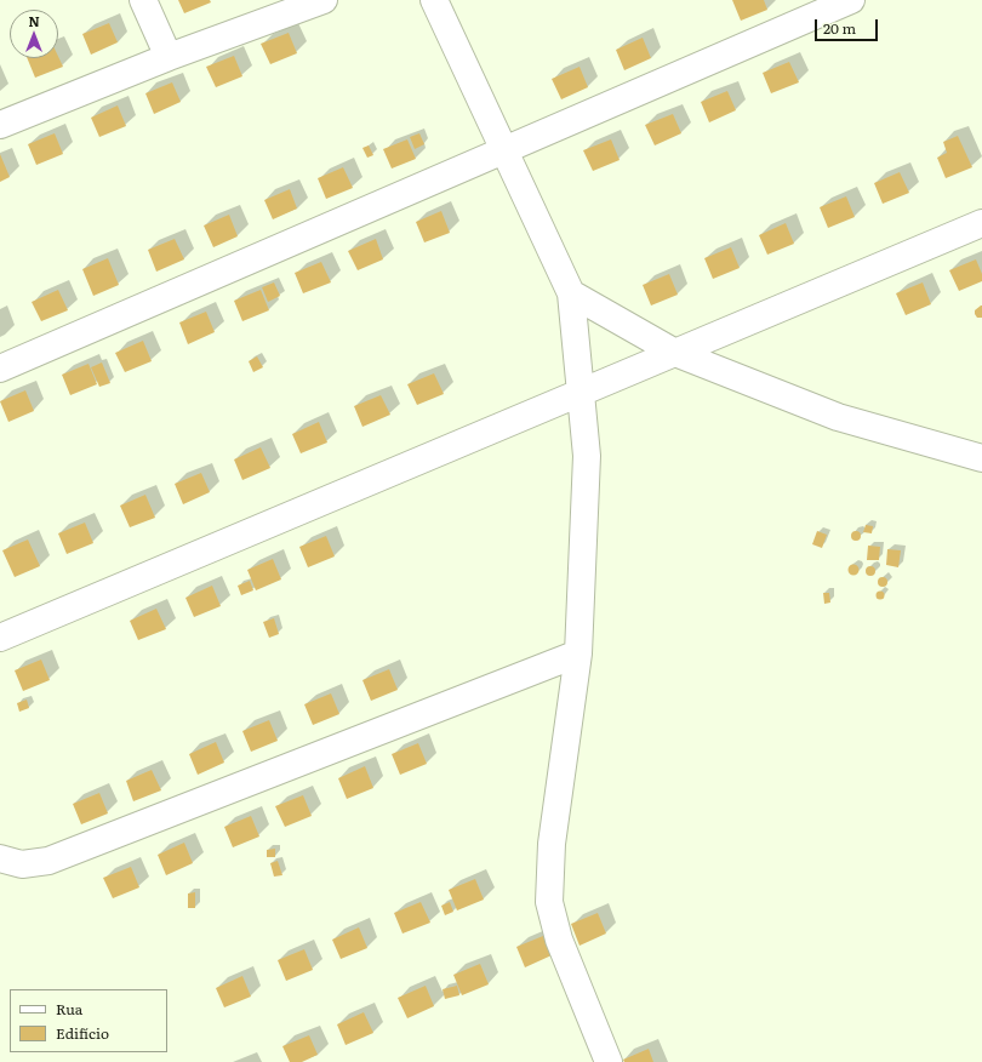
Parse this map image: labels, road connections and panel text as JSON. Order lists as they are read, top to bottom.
{
  "legend": ["Rua", "Edifício"],
  "scale_bar": "20 m",
  "north": "top"
}
